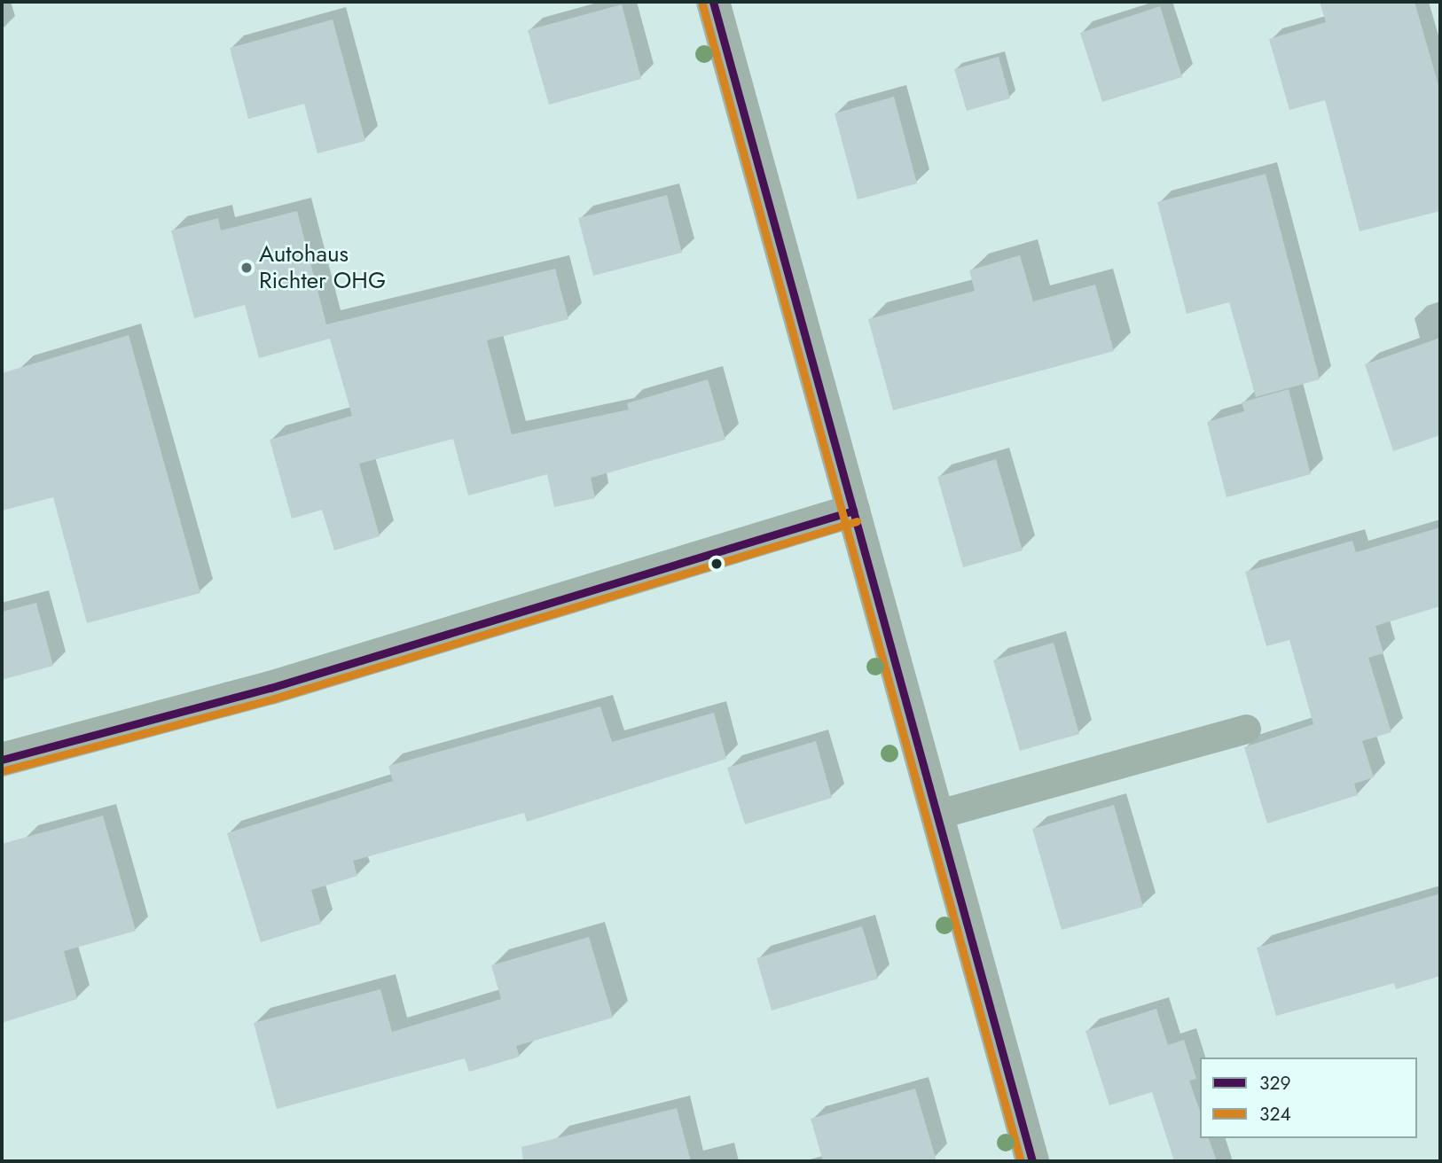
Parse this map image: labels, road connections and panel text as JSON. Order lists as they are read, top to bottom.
{
  "places": ["Autohaus Richter OHG"],
  "lines": ["transit line 329", "transit line 324"],
  "legend": ["329", "324"]
}
